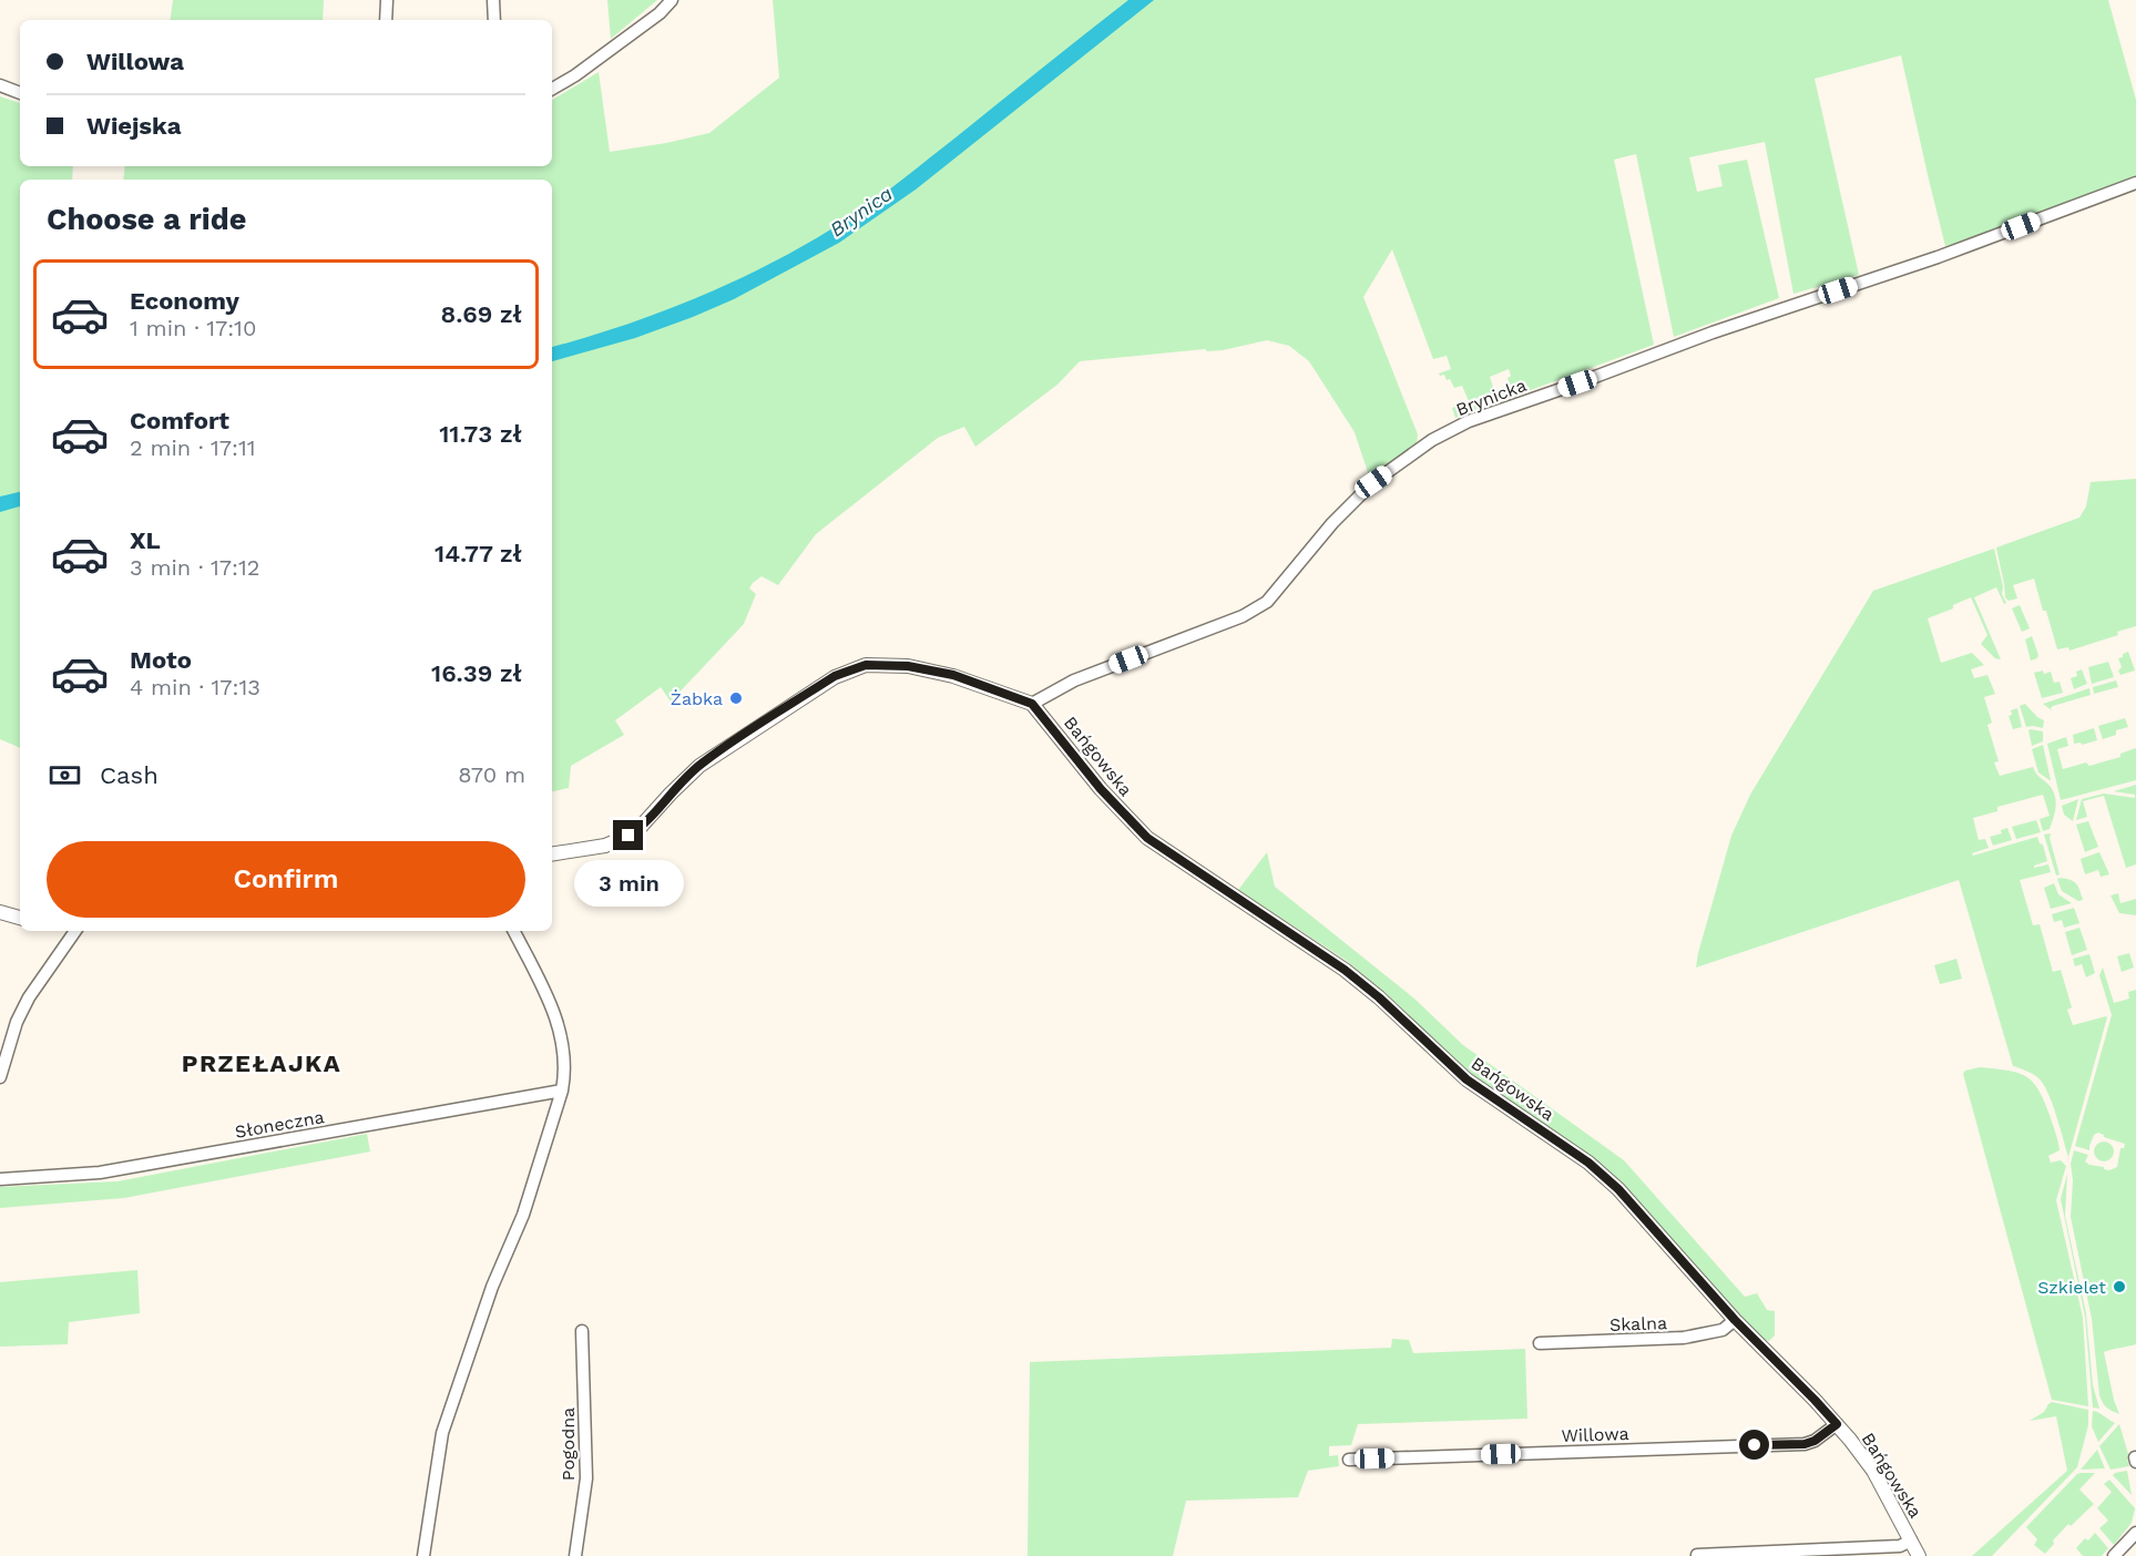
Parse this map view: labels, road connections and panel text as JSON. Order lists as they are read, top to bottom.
{
  "streets": {
    "street": [
      "Brynicka",
      "Bańgowska",
      "Słoneczna",
      "Skalna",
      "Willowa",
      "Pogodna"
    ]
  },
  "crossings": [
    ["Brynicka", "Bańgowska"],
    ["Bańgowska", "Skalna"],
    ["Bańgowska", "Willowa"]
  ],
  "districts": ["PRZEŁAJKA"],
  "water": ["Brynica"],
  "places": ["Żabka", "Szkielet"],
  "page": {
    "banner": ["Willowa", "Wiejska"],
    "heading": "Choose a ride",
    "list": [
      {
        "name": "Economy",
        "note": "1 min · 17:10",
        "value": "8.69 zł"
      },
      {
        "name": "Comfort",
        "note": "2 min · 17:11",
        "value": "11.73 zł"
      },
      {
        "name": "XL",
        "note": "3 min · 17:12",
        "value": "14.77 zł"
      },
      {
        "name": "Moto",
        "note": "4 min · 17:13",
        "value": "16.39 zł"
      }
    ],
    "pay": ["Cash", "870 m"],
    "buttons": "Confirm",
    "bubble": "3 min"
  }
}
